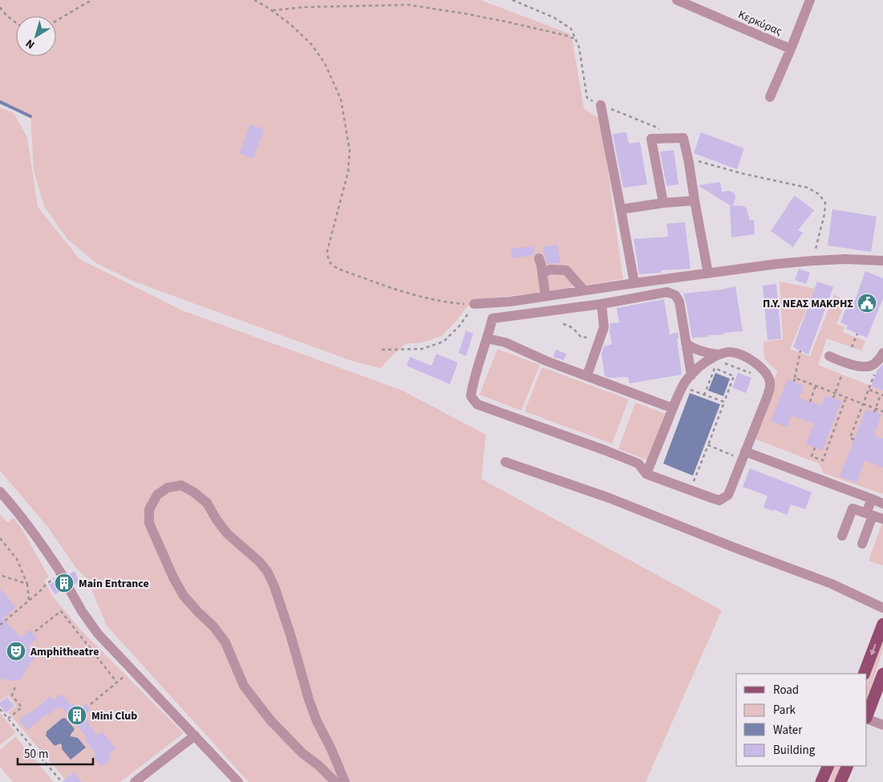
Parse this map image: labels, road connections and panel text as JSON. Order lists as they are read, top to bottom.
{
  "streets": {
    "street": ["Κερκύρας"]
  },
  "places": {
    "public building": ["Π.Υ. ΝΕΑΣ ΜΑΚΡΗΣ"],
    "building": ["Main Entrance", "Mini Club"],
    "theatre": ["Amphitheatre"]
  },
  "legend": [
    "Road",
    "Park",
    "Water",
    "Building"
  ],
  "scale_bar": "50 m",
  "north": "bottom left"
}
